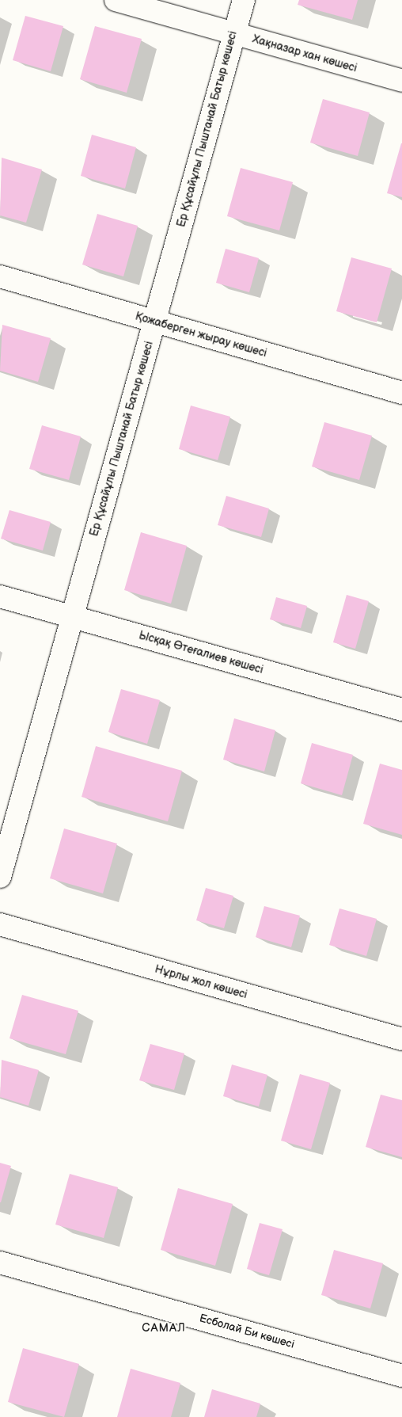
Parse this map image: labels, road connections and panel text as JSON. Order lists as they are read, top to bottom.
{
  "streets": {
    "street": [
      "Хақназар хан көшесі",
      "Ер Құсайұлы Пыштанай Батыр көшесі",
      "Қожаберген жырау көшесі",
      "Ысқақ Өтеғалиев көшесі",
      "Нұрлы жол көшесі",
      "Есболай Би көшесі"
    ]
  },
  "crossings": [
    ["Хақназар хан көшесі", "Ер Құсайұлы Пыштанай Батыр көшесі"],
    ["Ер Құсайұлы Пыштанай Батыр көшесі", "Қожаберген жырау көшесі"],
    ["Ер Құсайұлы Пыштанай Батыр көшесі", "Ысқақ Өтеғалиев көшесі"]
  ],
  "districts": ["САМАЛ"]
}
